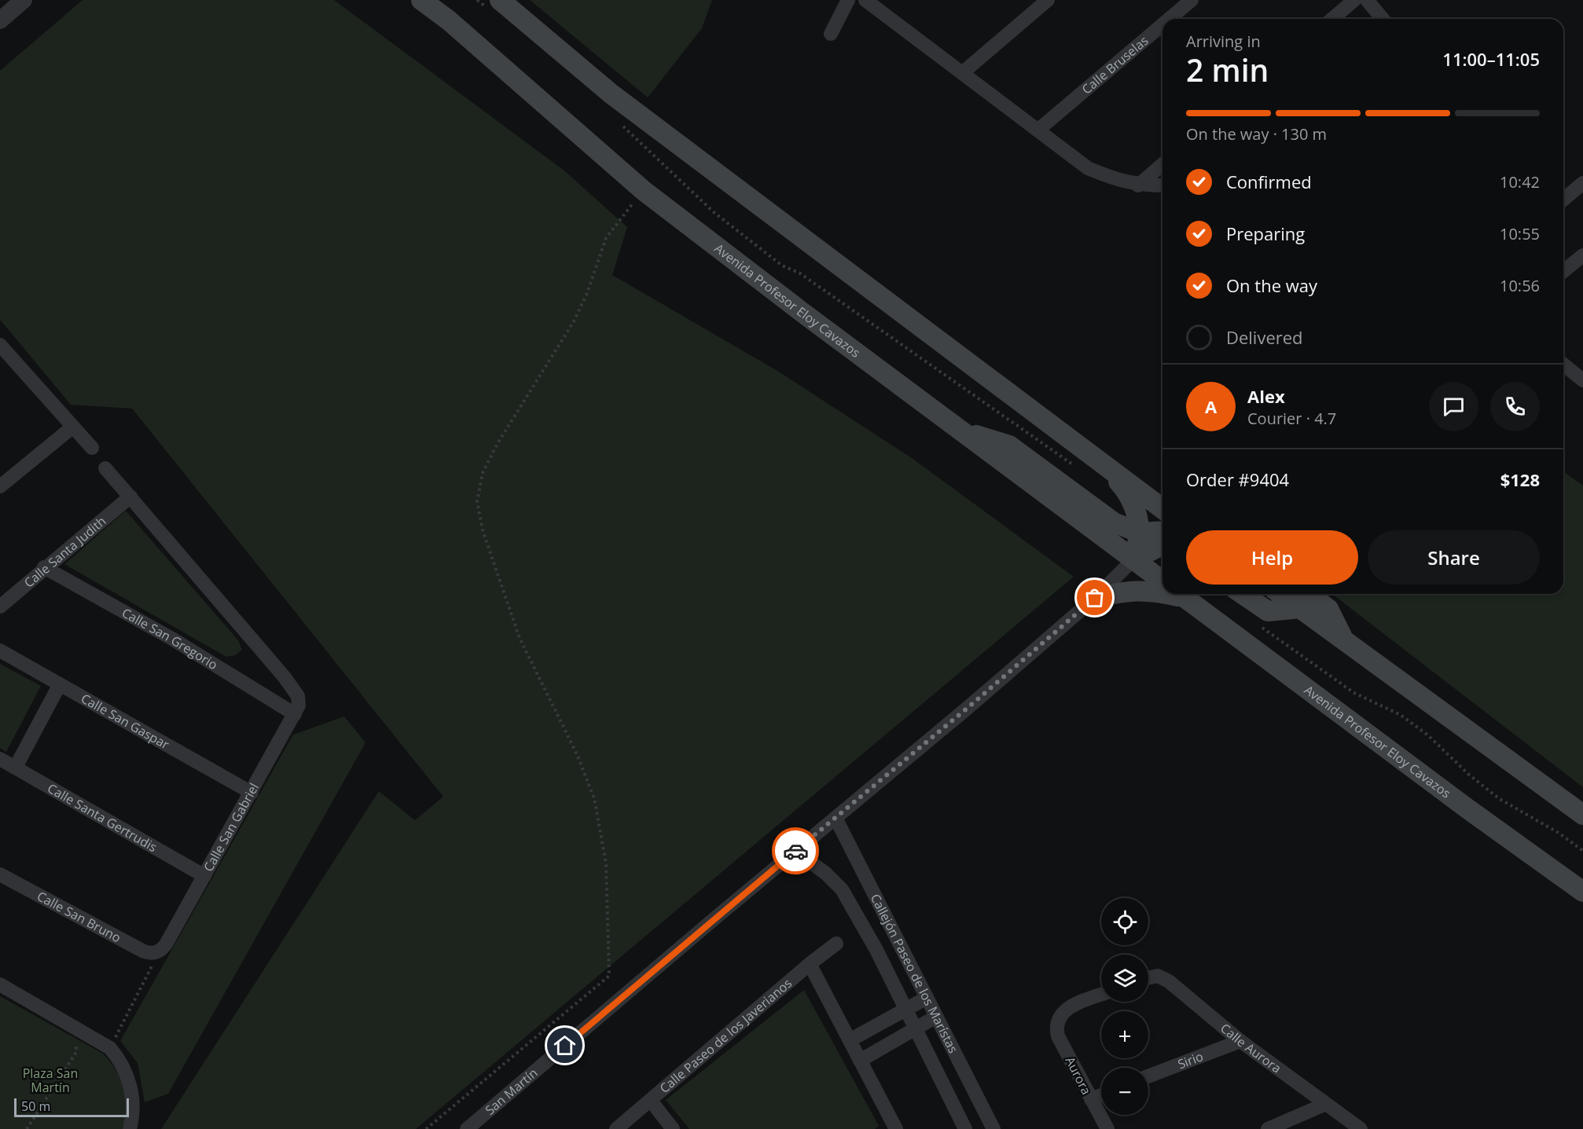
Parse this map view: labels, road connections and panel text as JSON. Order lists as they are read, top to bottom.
{
  "streets": {
    "main road": ["Avenida Profesor Eloy Cavazos"],
    "street": [
      "Calle Bruselas",
      "Calle Santa Judith",
      "Calle San Gregorio",
      "Calle San Gaspar",
      "Calle Santa Gertrudis",
      "Calle San Gabriel",
      "Calle San Bruno",
      "Callejón Paseo de los Marístas",
      "Calle Paseo de los Javerianos",
      "Calle Aurora",
      "Sirio",
      "Aurora",
      "San Martín"
    ]
  },
  "crossings": [
    ["Avenida Profesor Eloy Cavazos", "San Martín"],
    ["Calle Santa Judith", "Calle San Gregorio"],
    ["Calle San Gregorio", "Calle San Gabriel"],
    ["Calle San Gaspar", "Calle San Gabriel"],
    ["Calle Santa Gertrudis", "Calle San Gabriel"],
    ["Calle San Gabriel", "Calle San Bruno"],
    ["Callejón Paseo de los Marístas", "San Martín"],
    ["Calle Aurora", "Sirio"]
  ],
  "parks": ["Plaza San Martín"],
  "scale_bar": "50 m",
  "page": {
    "heading": ["2 min", "Arriving in", "11:00–11:05"],
    "panel": [
      "Alex",
      "Courier · 4.7",
      "Order #9404",
      "$128"
    ],
    "bar": "On the way · 130 m",
    "list": [
      ["Confirmed", "10:42"],
      ["Preparing", "10:55"],
      ["On the way", "10:56"],
      "Delivered"
    ],
    "round": "A",
    "buttons": ["Help", "Share"],
    "map_buttons": ["+", "−"],
    "scale": "50 m"
  }
}
